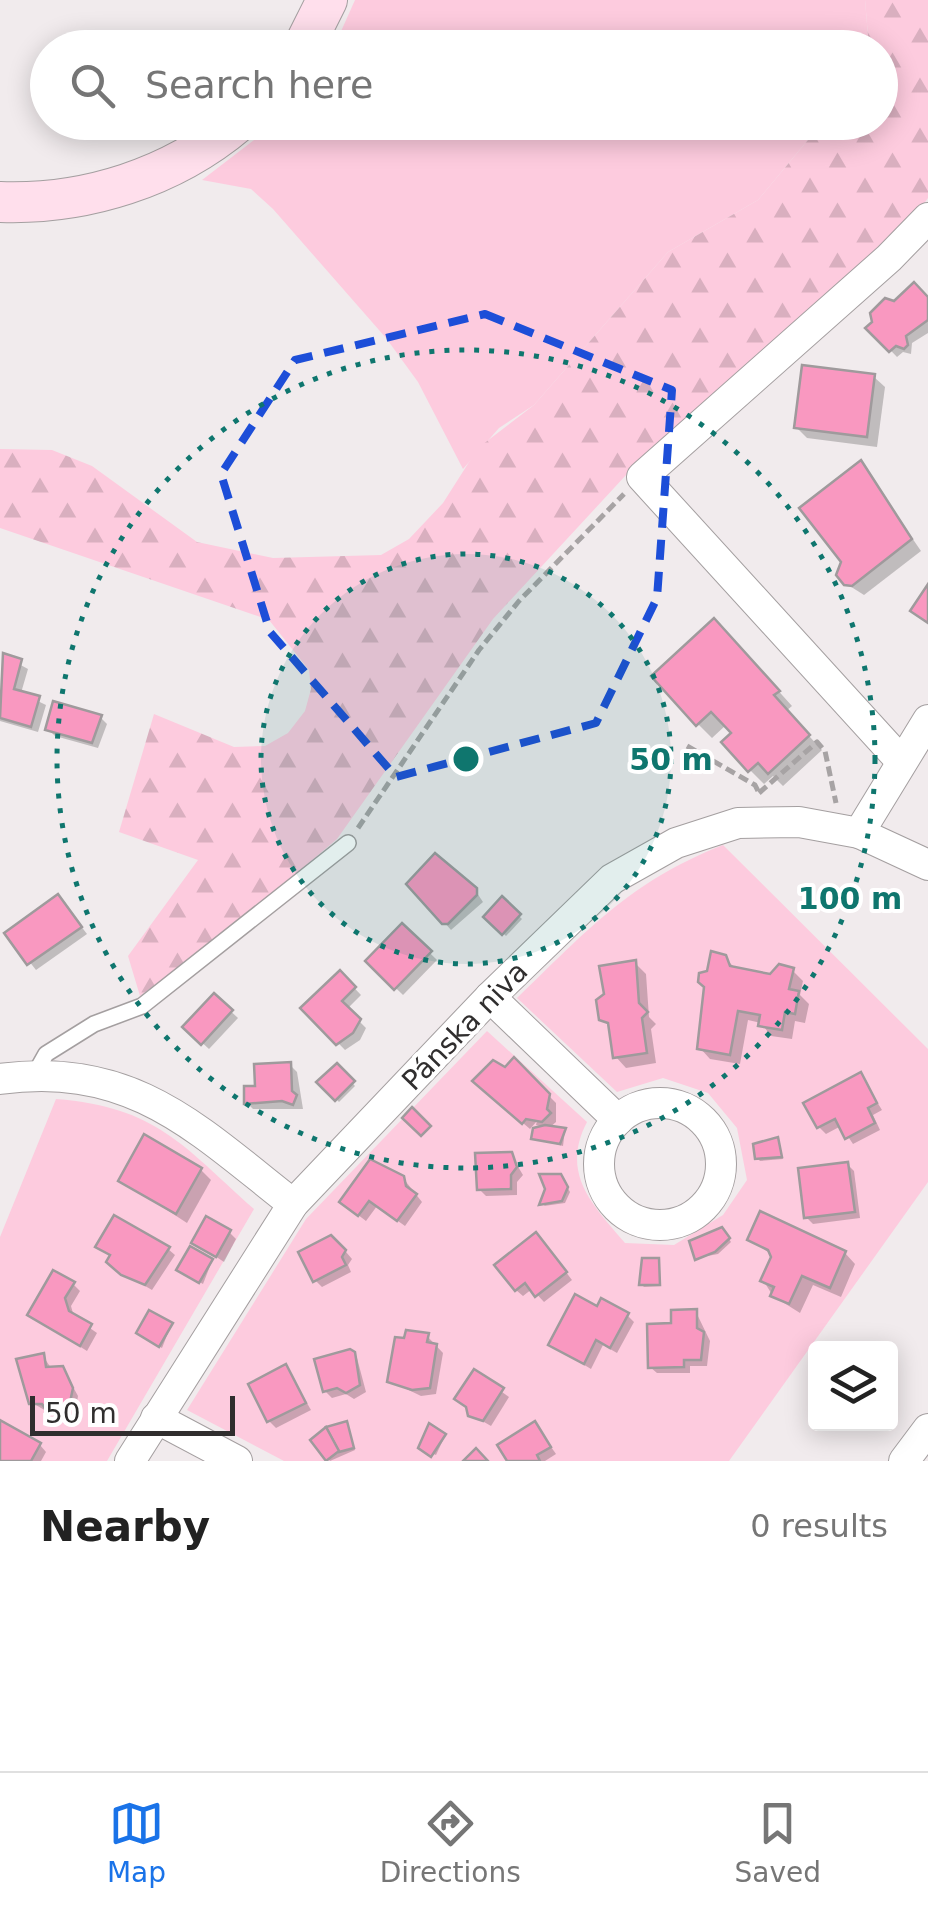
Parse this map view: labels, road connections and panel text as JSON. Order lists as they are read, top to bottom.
{
  "streets": {
    "street": ["Pánska niva"]
  },
  "scale_bar": "50 m",
  "page": {
    "search": "Search here",
    "scale": "50 m",
    "heading": ["Nearby", "0 results"],
    "nav": ["Map", "Directions", "Saved"]
  },
  "rings": ["50 m", "100 m"]
}
